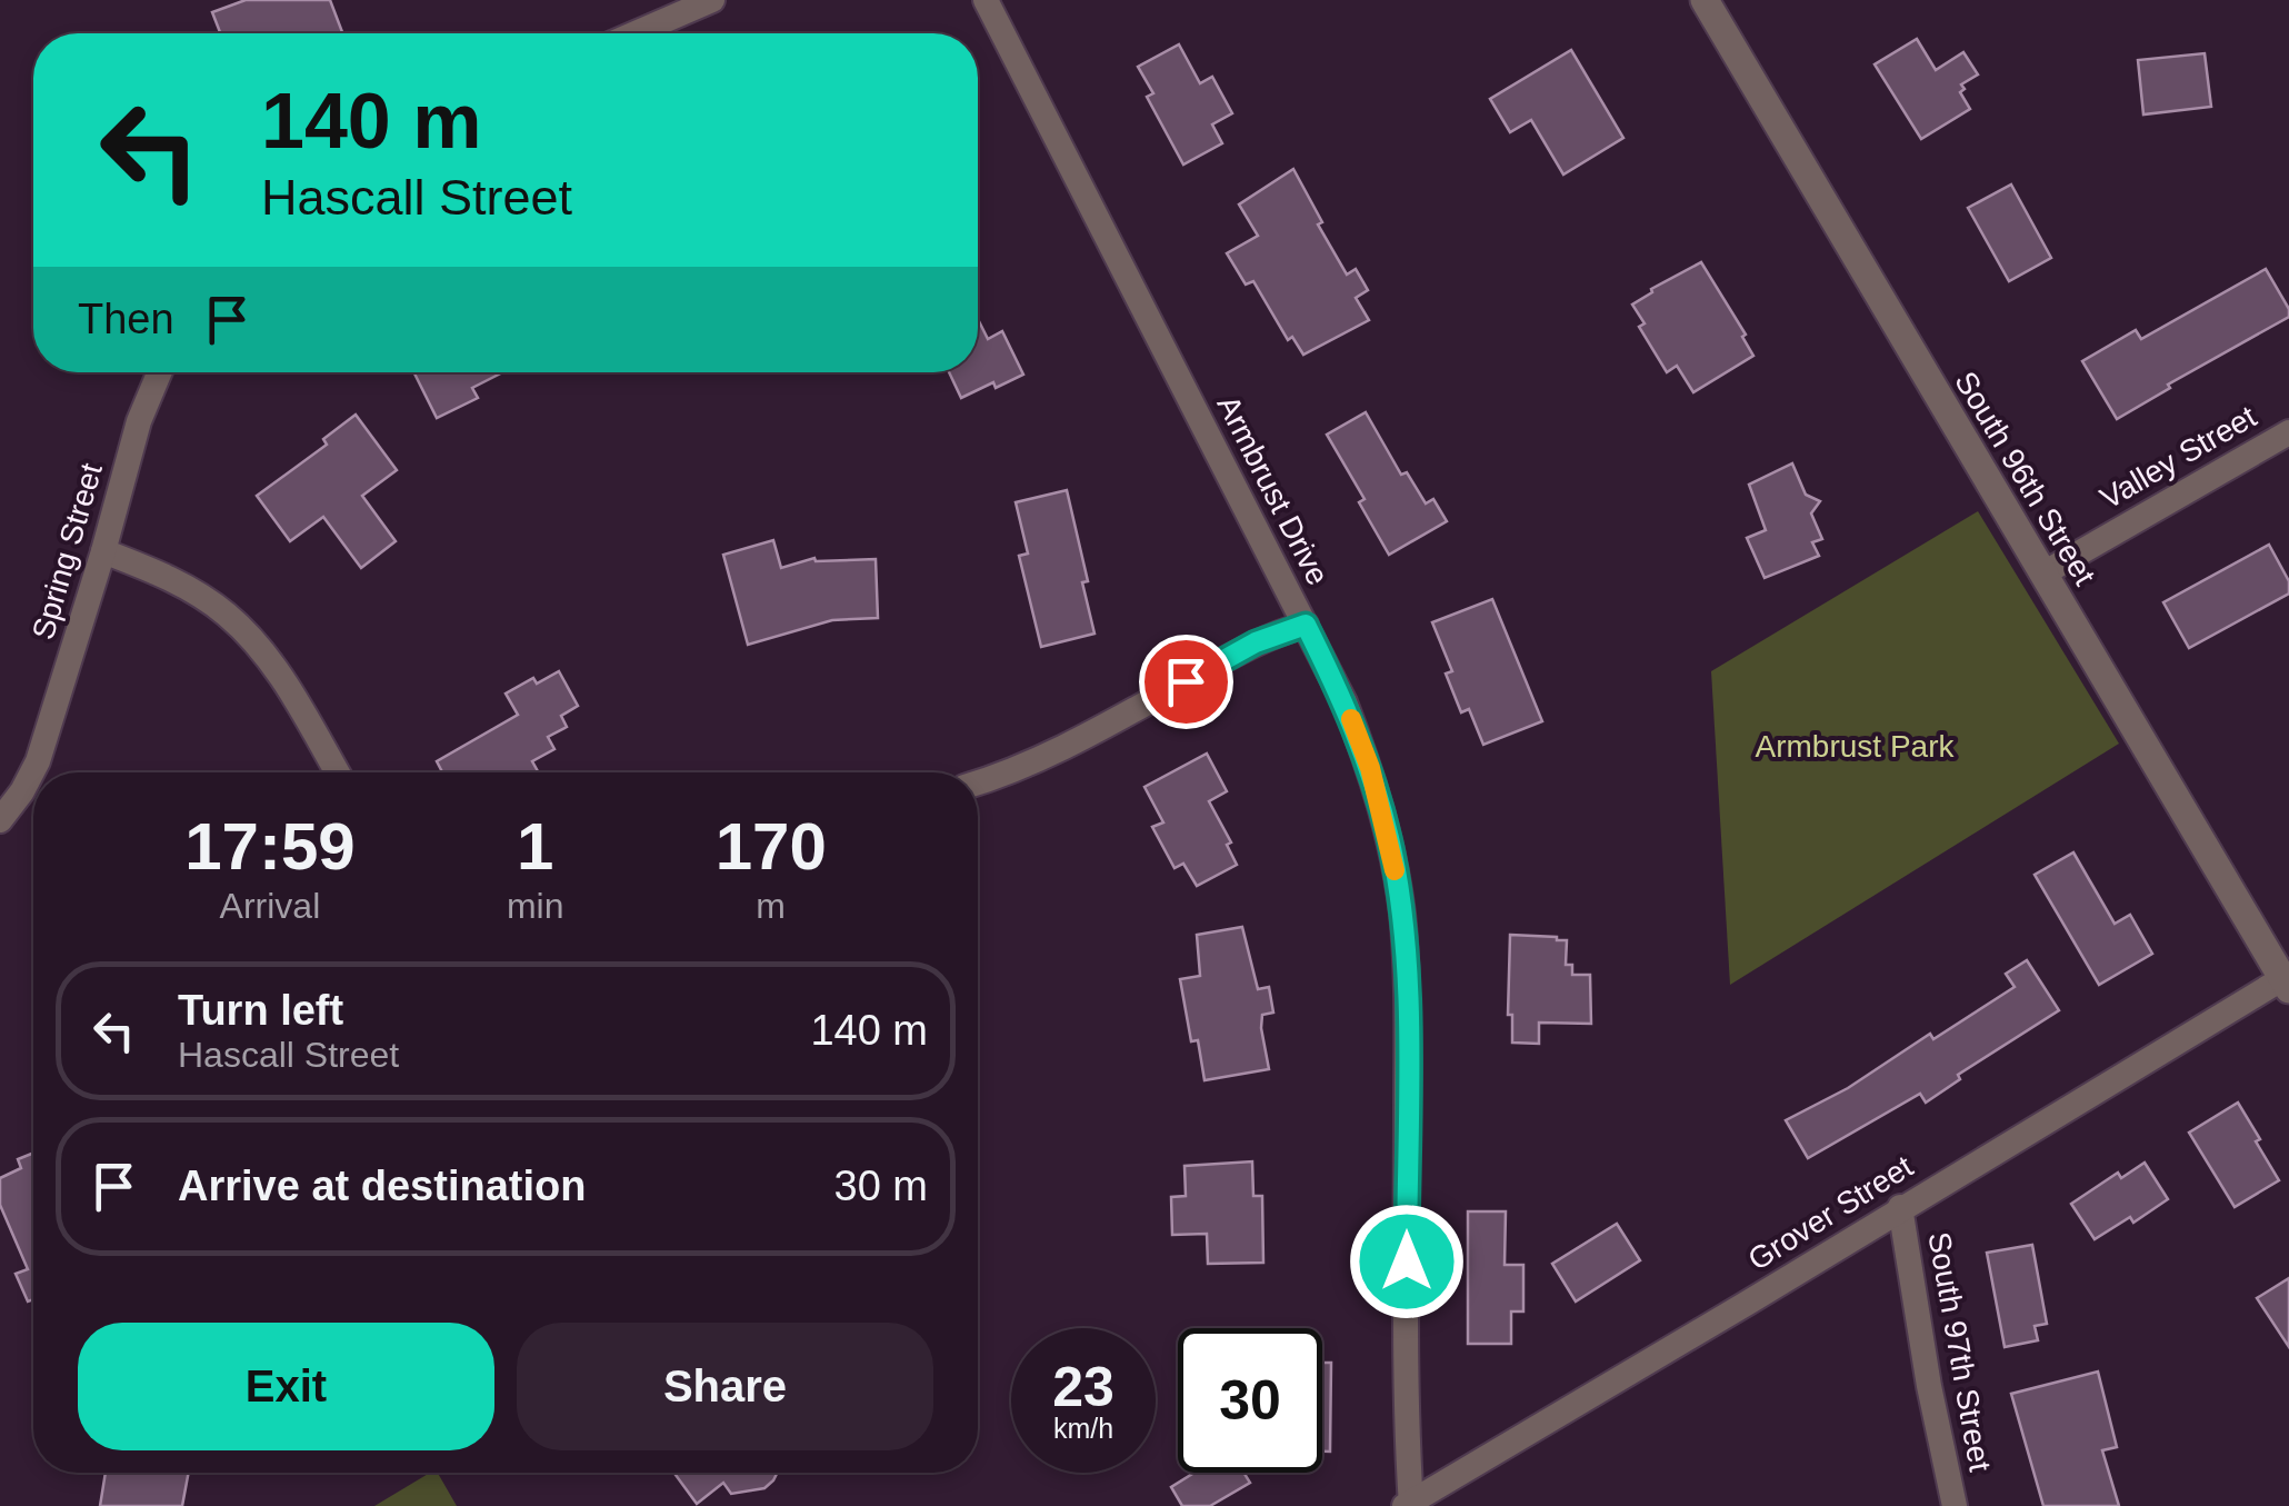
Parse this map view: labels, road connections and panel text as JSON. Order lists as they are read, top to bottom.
{
  "streets": {
    "street": [
      "Valley Street",
      "South 96th Street",
      "Armbrust Drive",
      "Spring Street",
      "Grover Street",
      "South 97th Street"
    ]
  },
  "crossings": [
    ["Valley Street", "South 96th Street"],
    ["South 96th Street", "Grover Street"],
    ["Armbrust Drive", "Grover Street"],
    ["Grover Street", "South 97th Street"]
  ],
  "parks": ["Armbrust Park"],
  "page": {
    "turn": ["140 m", "Hascall Street"],
    "then": "Then",
    "eta": [
      "17:59",
      "Arrival",
      "1",
      "min",
      "170",
      "m"
    ],
    "list": [
      {
        "name": "Turn left",
        "note": "Hascall Street",
        "value": "140 m"
      },
      {
        "name": "Arrive at destination",
        "value": "30 m"
      }
    ],
    "buttons": ["Exit", "Share"],
    "speed": "23 km/h",
    "limit": "30"
  }
}
